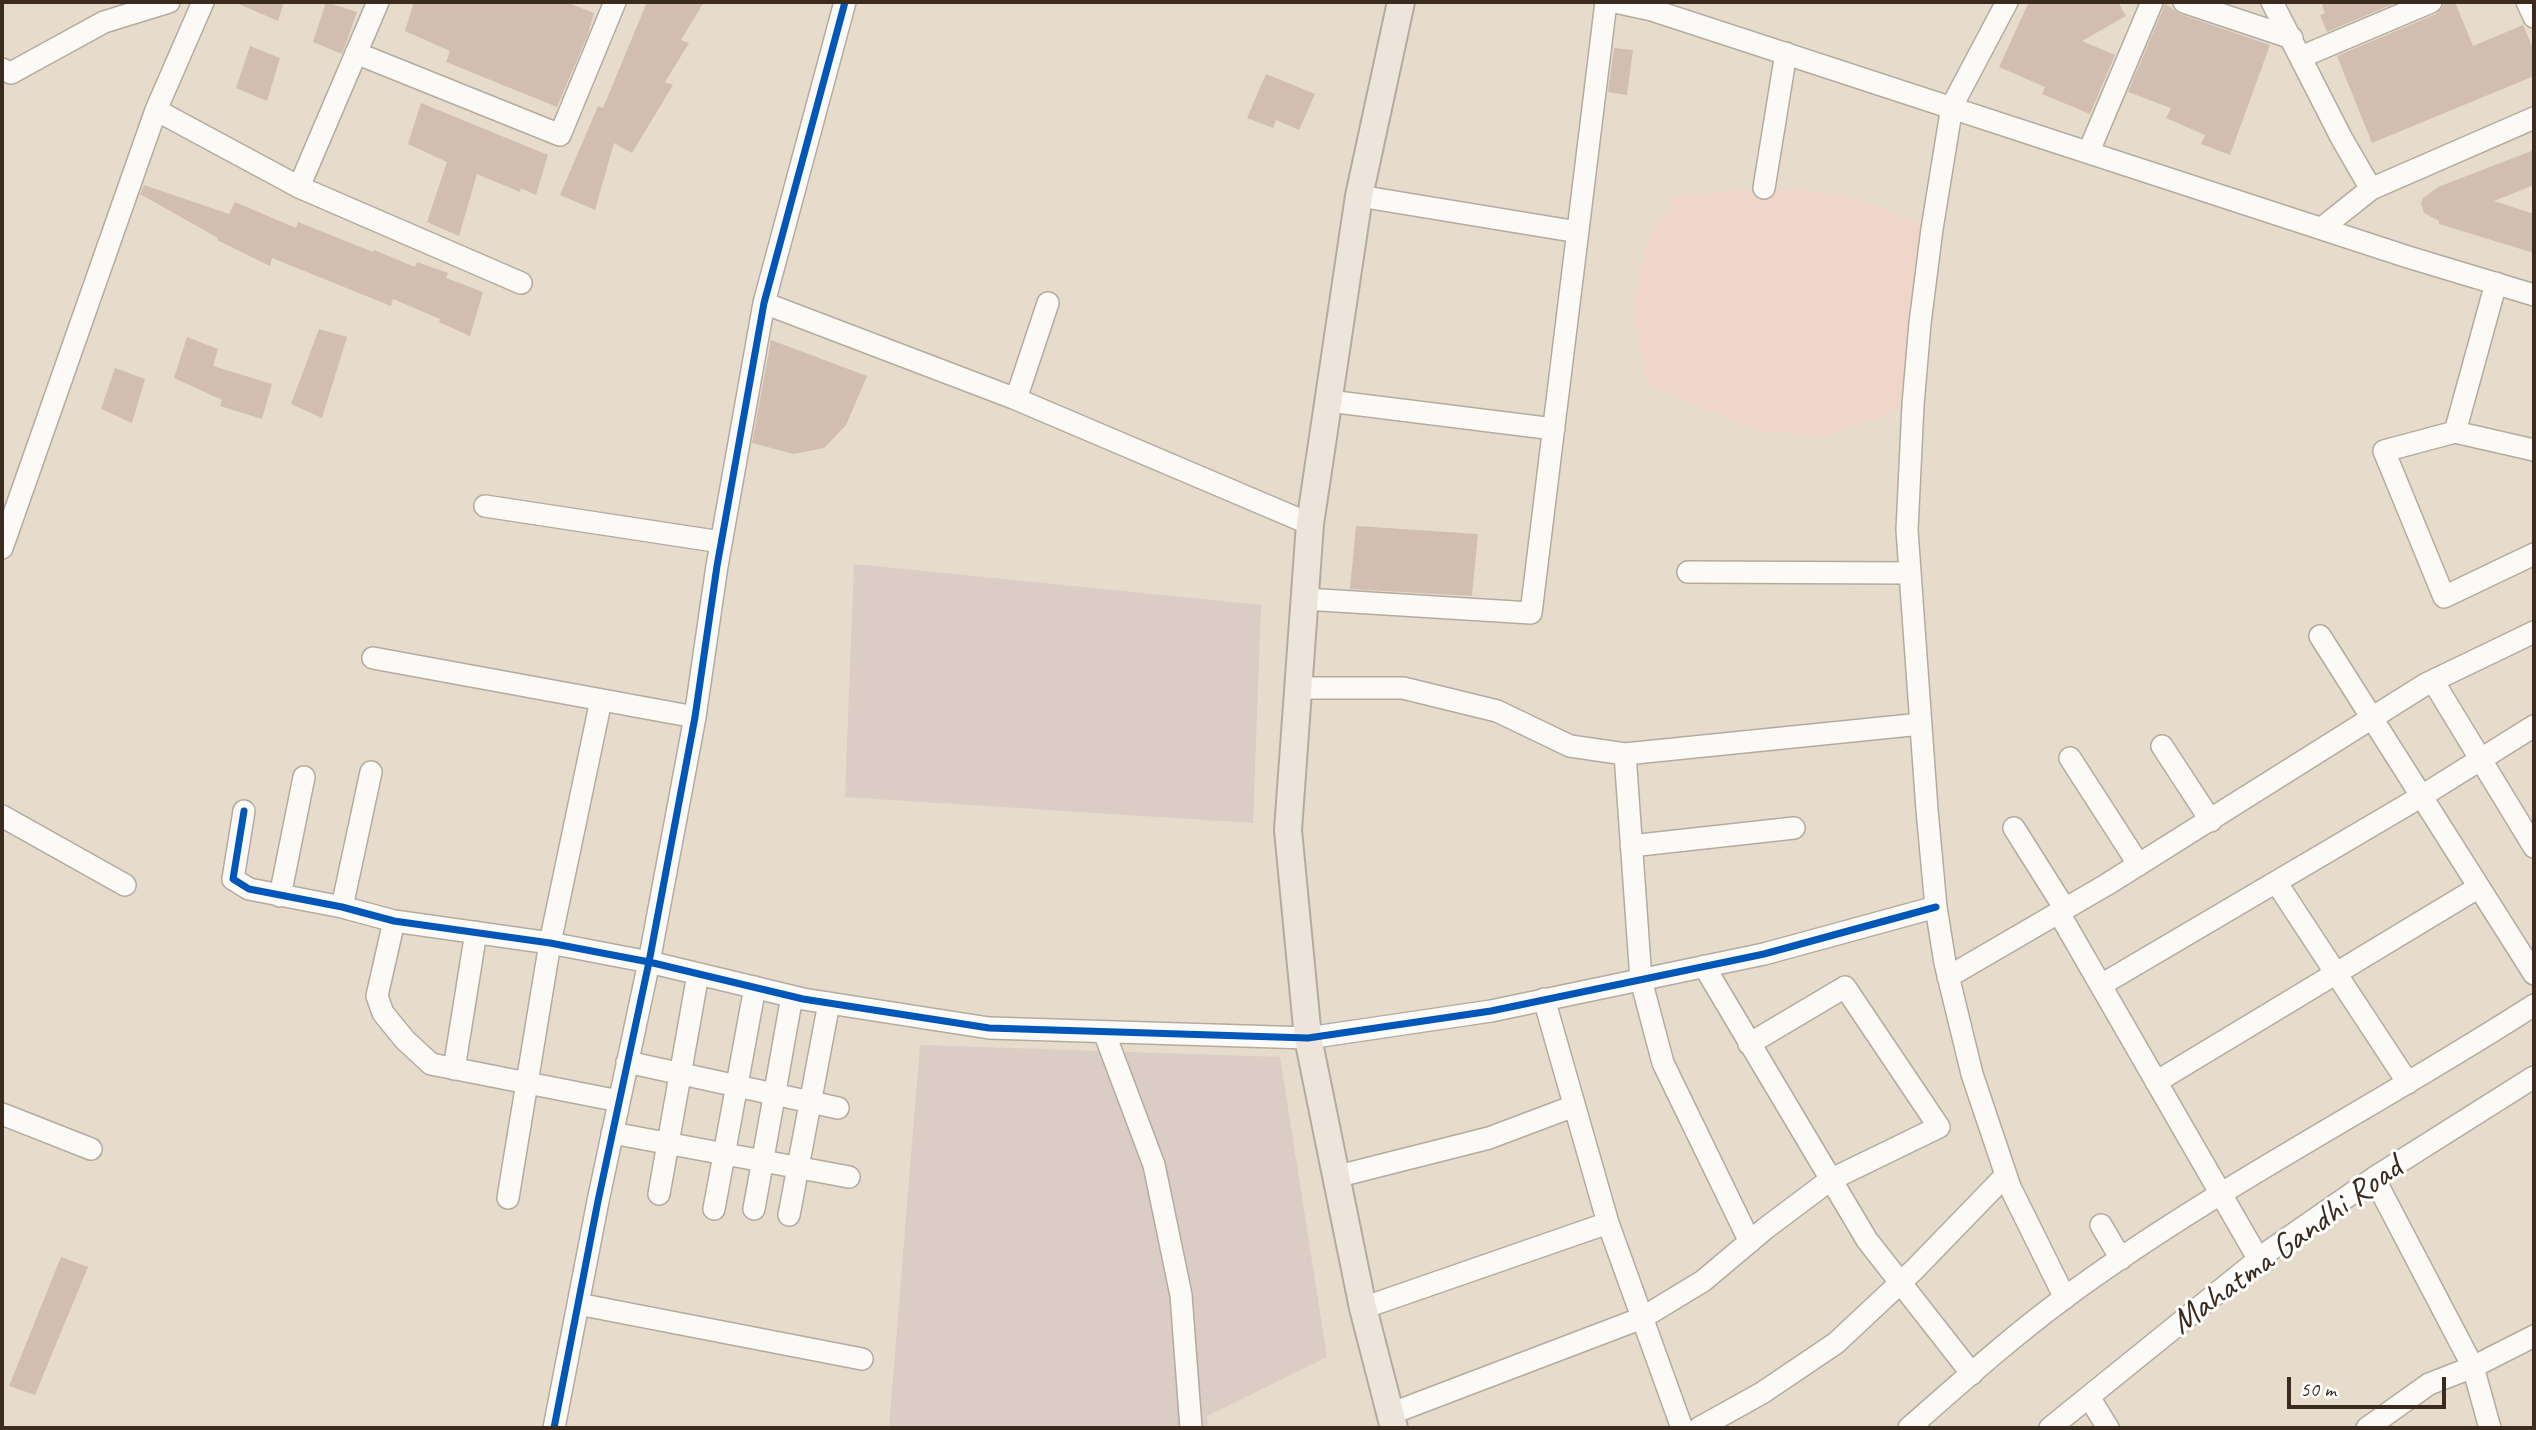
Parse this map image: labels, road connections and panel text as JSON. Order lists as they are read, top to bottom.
{
  "streets": {
    "street": ["Mahatma Gandhi Road"]
  },
  "scale_bar": "50 m"
}
